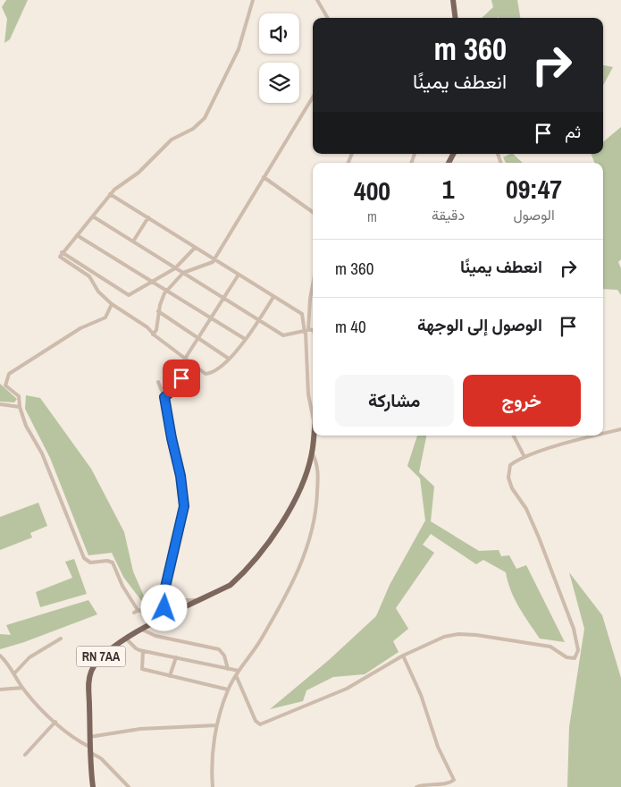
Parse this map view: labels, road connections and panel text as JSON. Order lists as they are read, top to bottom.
{
  "streets": {
    "main road": ["RN 7AA"]
  },
  "page": {
    "turn": ["360 m", "انعطف يمينًا"],
    "then": "ثم",
    "eta": [
      "09:47",
      "الوصول",
      "1",
      "دقيقة",
      "400",
      "m"
    ],
    "list": [
      {
        "name": "انعطف يمينًا",
        "value": "360 m"
      },
      {
        "name": "الوصول إلى الوجهة",
        "value": "40 m"
      }
    ],
    "buttons": ["خروج", "مشاركة"]
  }
}
